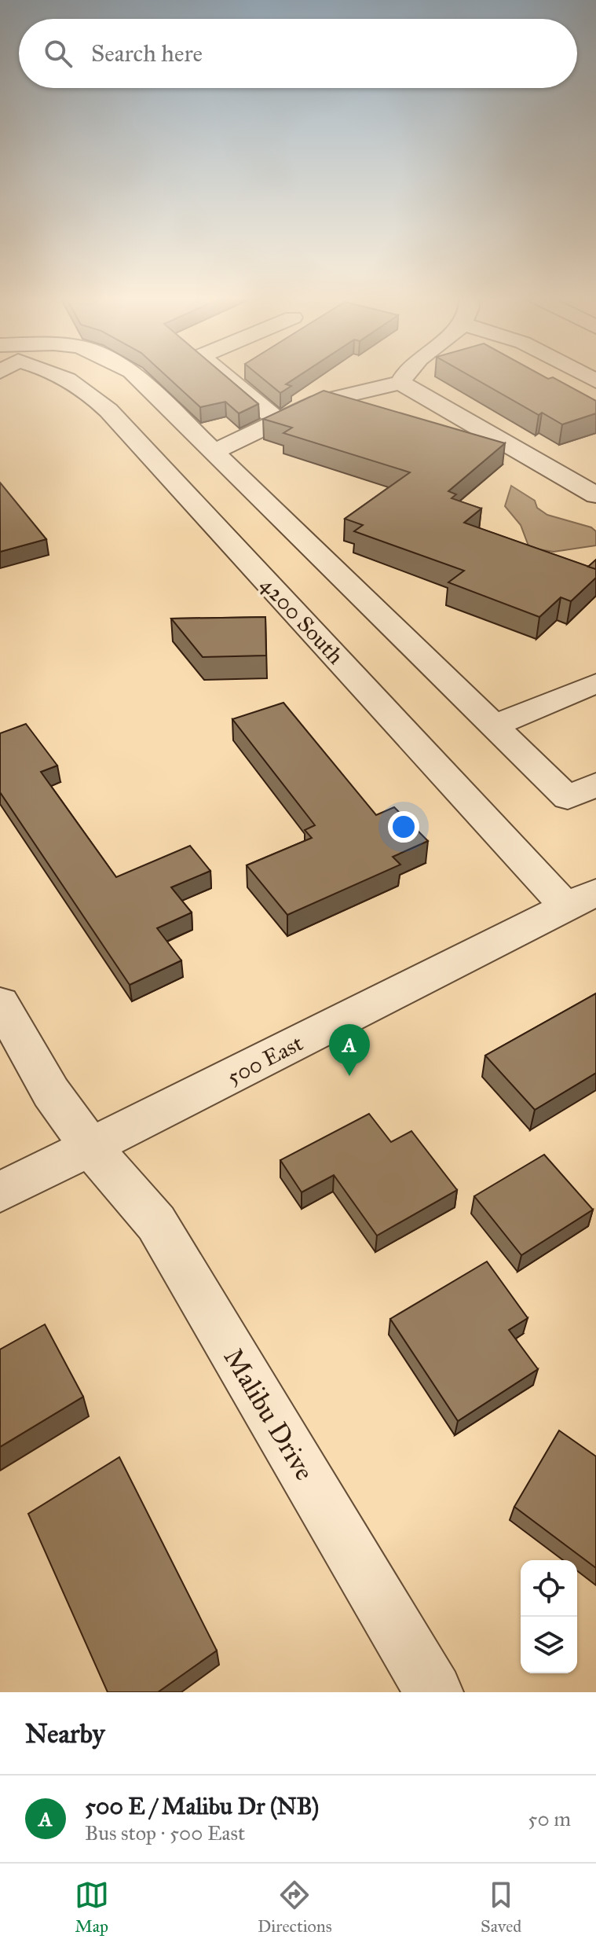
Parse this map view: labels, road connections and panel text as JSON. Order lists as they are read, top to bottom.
{
  "streets": {
    "street": ["4200 South", "500 East", "Malibu Drive"]
  },
  "crossings": [
    ["4200 South", "500 East"],
    ["500 East", "Malibu Drive"]
  ],
  "page": {
    "search": "Search here",
    "pins": "A",
    "heading": "Nearby",
    "list": [
      {
        "mark": "A",
        "name": "500 E / Malibu Dr (NB)",
        "note": "Bus stop · 500 East",
        "value": "50 m"
      }
    ],
    "nav": ["Map", "Directions", "Saved"]
  }
}
